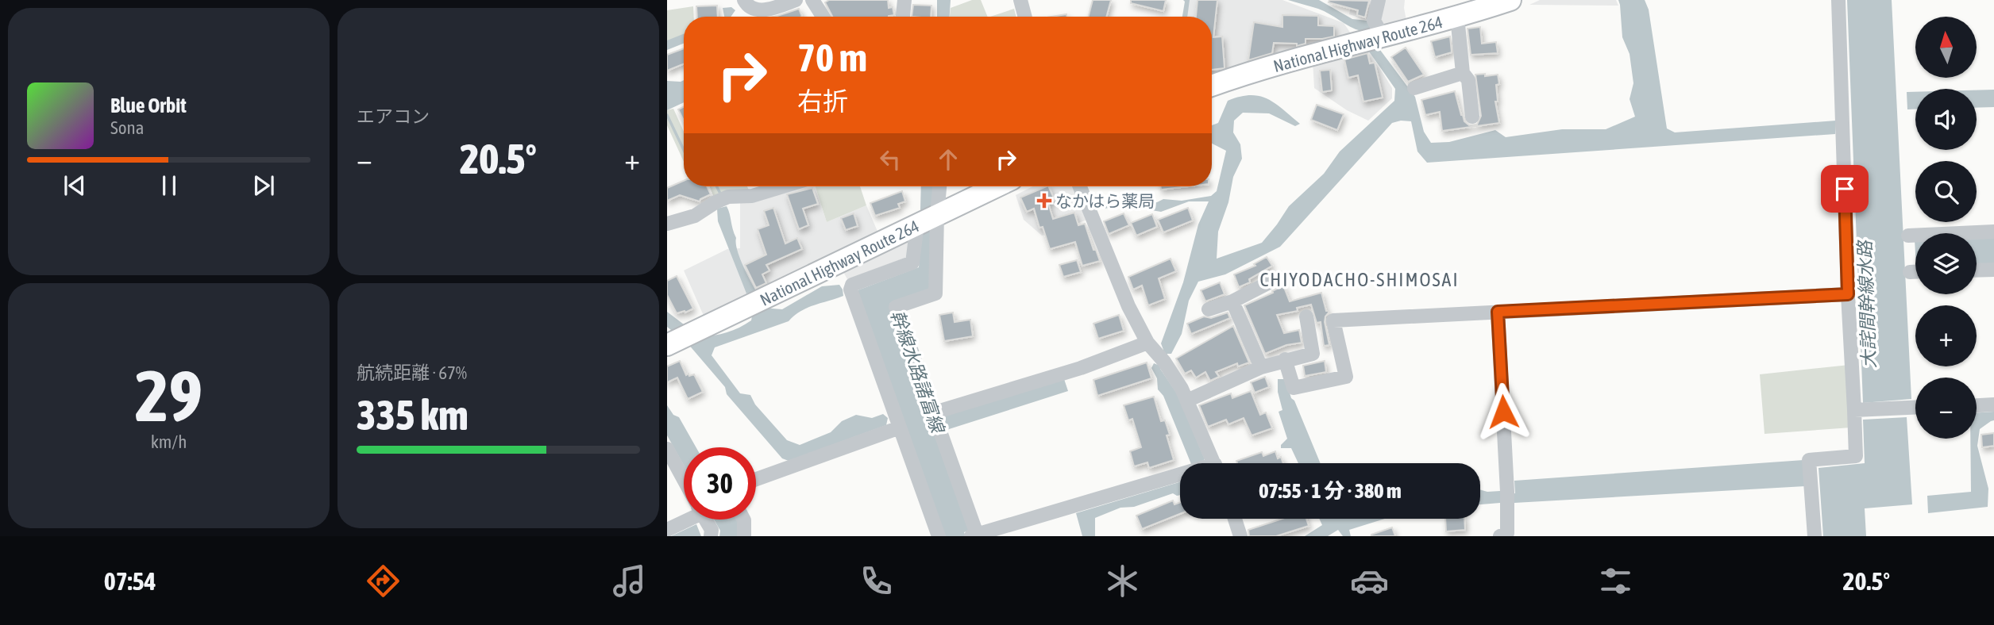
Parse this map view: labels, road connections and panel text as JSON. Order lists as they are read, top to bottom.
{
  "streets": {
    "highway": ["National Highway Route 264"]
  },
  "districts": ["CHIYODACHO-SHIMOSAI"],
  "water": ["大詫間幹線水路", "幹線水路諸富線"],
  "places": {
    "health": ["なかはら薬局"]
  },
  "north": "top",
  "page": {
    "tile": [
      "エアコン",
      ["29", "km/h"],
      ["航続距離 · 67%", "335 km"]
    ],
    "map_buttons": ["+", "−"],
    "turn": ["70 m", "右折"],
    "song": ["Blue Orbit", "Sona"],
    "heat": ["−", "20.5°", "+"],
    "limit": "30",
    "trip": "07:55 · 1 分 · 380 m",
    "tabs": ["07:54", "20.5°"]
  }
}
